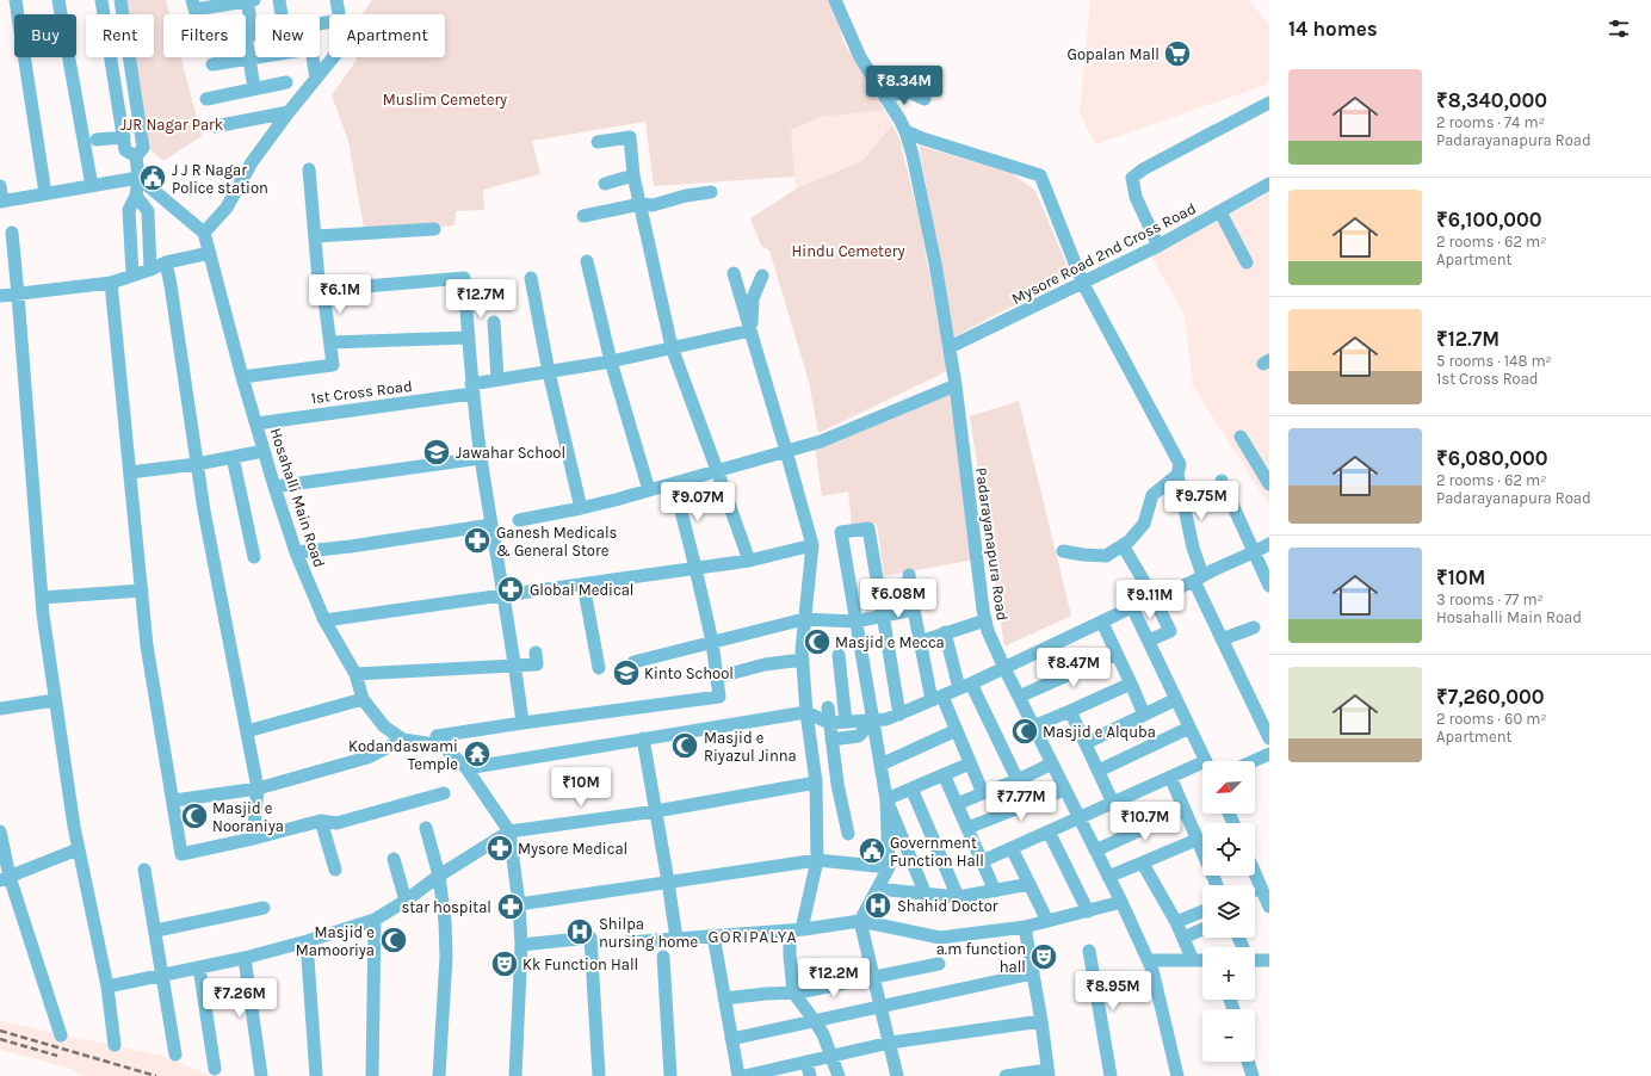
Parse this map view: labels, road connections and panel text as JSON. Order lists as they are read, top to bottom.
{
  "streets": {
    "street": [
      "Mysore Road 2nd Cross Road",
      "1st Cross Road",
      "Hosahalli Main Road",
      "Padarayanapura Road"
    ]
  },
  "crossings": [
    ["Mysore Road 2nd Cross Road", "Padarayanapura Road"],
    ["1st Cross Road", "Hosahalli Main Road"]
  ],
  "districts": ["GORIPALYA"],
  "parks": ["Muslim Cemetery", "JJR Nagar Park", "Hindu Cemetery"],
  "places": {
    "supermarket": ["Gopalan Mall"],
    "public building": ["J J R Nagar Police station", "Government Function Hall"],
    "school or university": ["Jawahar School", "Kinto School"],
    "pharmacy": [
      "Ganesh Medicals & General Store",
      "Global Medical",
      "Mysore Medical",
      "star hospital"
    ],
    "mosque": [
      "Masjid e Mecca",
      "Masjid e Alquba",
      "Masjid e Riyazul Jinna",
      "Masjid e Nooraniya",
      "Masjid e Mamooriya"
    ],
    "temple": ["Kodandaswami Temple"],
    "hospital": ["Shahid Doctor", "Shilpa nursing home"],
    "theatre": ["a.m function hall", "Kk Function Hall"]
  },
  "north": "bottom left",
  "page": {
    "heading": "14 homes",
    "chip": [
      "Buy",
      "Rent",
      "Filters",
      "New",
      "Apartment"
    ],
    "list": [
      {
        "name": "₹8,340,000",
        "note": "2 rooms · 74 m² · Padarayanapura Road"
      },
      {
        "name": "₹6,100,000",
        "note": "2 rooms · 62 m² · Apartment"
      },
      {
        "name": "₹12.7M",
        "note": "5 rooms · 148 m² · 1st Cross Road"
      },
      {
        "name": "₹6,080,000",
        "note": "2 rooms · 62 m² · Padarayanapura Road"
      },
      {
        "name": "₹10M",
        "note": "3 rooms · 77 m² · Hosahalli Main Road"
      },
      {
        "name": "₹7,260,000",
        "note": "2 rooms · 60 m² · Apartment"
      }
    ],
    "price": [
      "₹8.34M",
      "₹6.1M",
      "₹12.7M",
      "₹9.75M",
      "₹9.07M",
      "₹6.08M",
      "₹9.11M",
      "₹8.47M",
      "₹10M",
      "₹7.77M",
      "₹10.7M",
      "₹12.2M",
      "₹8.95M",
      "₹7.26M"
    ],
    "map_buttons": ["+", "−"]
  }
}
